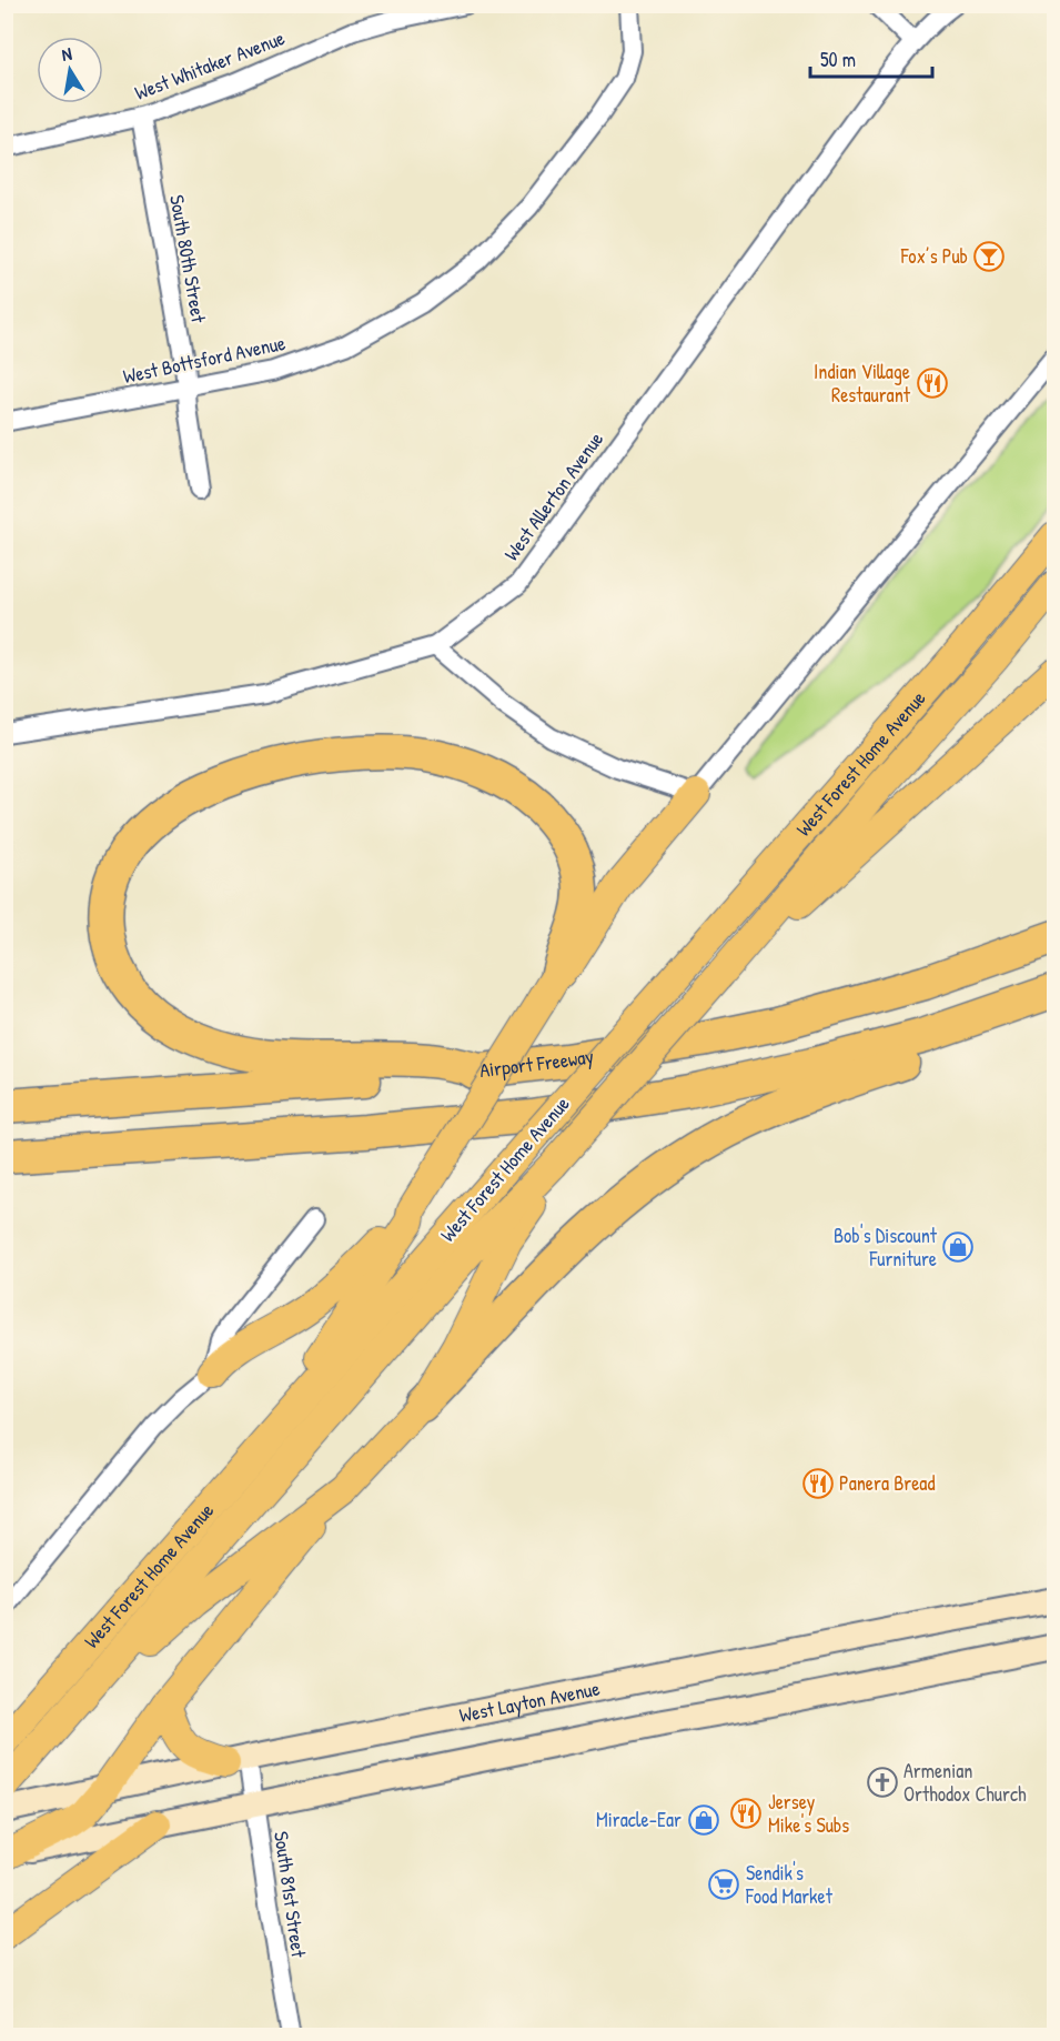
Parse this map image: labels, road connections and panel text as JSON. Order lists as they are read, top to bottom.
{
  "streets": {
    "highway": ["Airport Freeway"],
    "main road": ["West Forest Home Avenue", "West Layton Avenue"],
    "street": [
      "West Whitaker Avenue",
      "South 80th Street",
      "West Bottsford Avenue",
      "West Allerton Avenue",
      "South 81st Street"
    ]
  },
  "crossings": [
    ["West Whitaker Avenue", "South 80th Street"],
    ["South 80th Street", "West Bottsford Avenue"],
    ["West Layton Avenue", "South 81st Street"]
  ],
  "places": {
    "bar": ["Fox’s Pub"],
    "restaurant": ["Indian Village Restaurant", "Panera Bread", "Jersey Mike's Subs"],
    "shop": ["Bob's Discount Furniture", "Miracle-Ear"],
    "church": ["Armenian Orthodox Church"],
    "supermarket": ["Sendik's Food Market"]
  },
  "scale_bar": "50 m",
  "north": "top"
}
